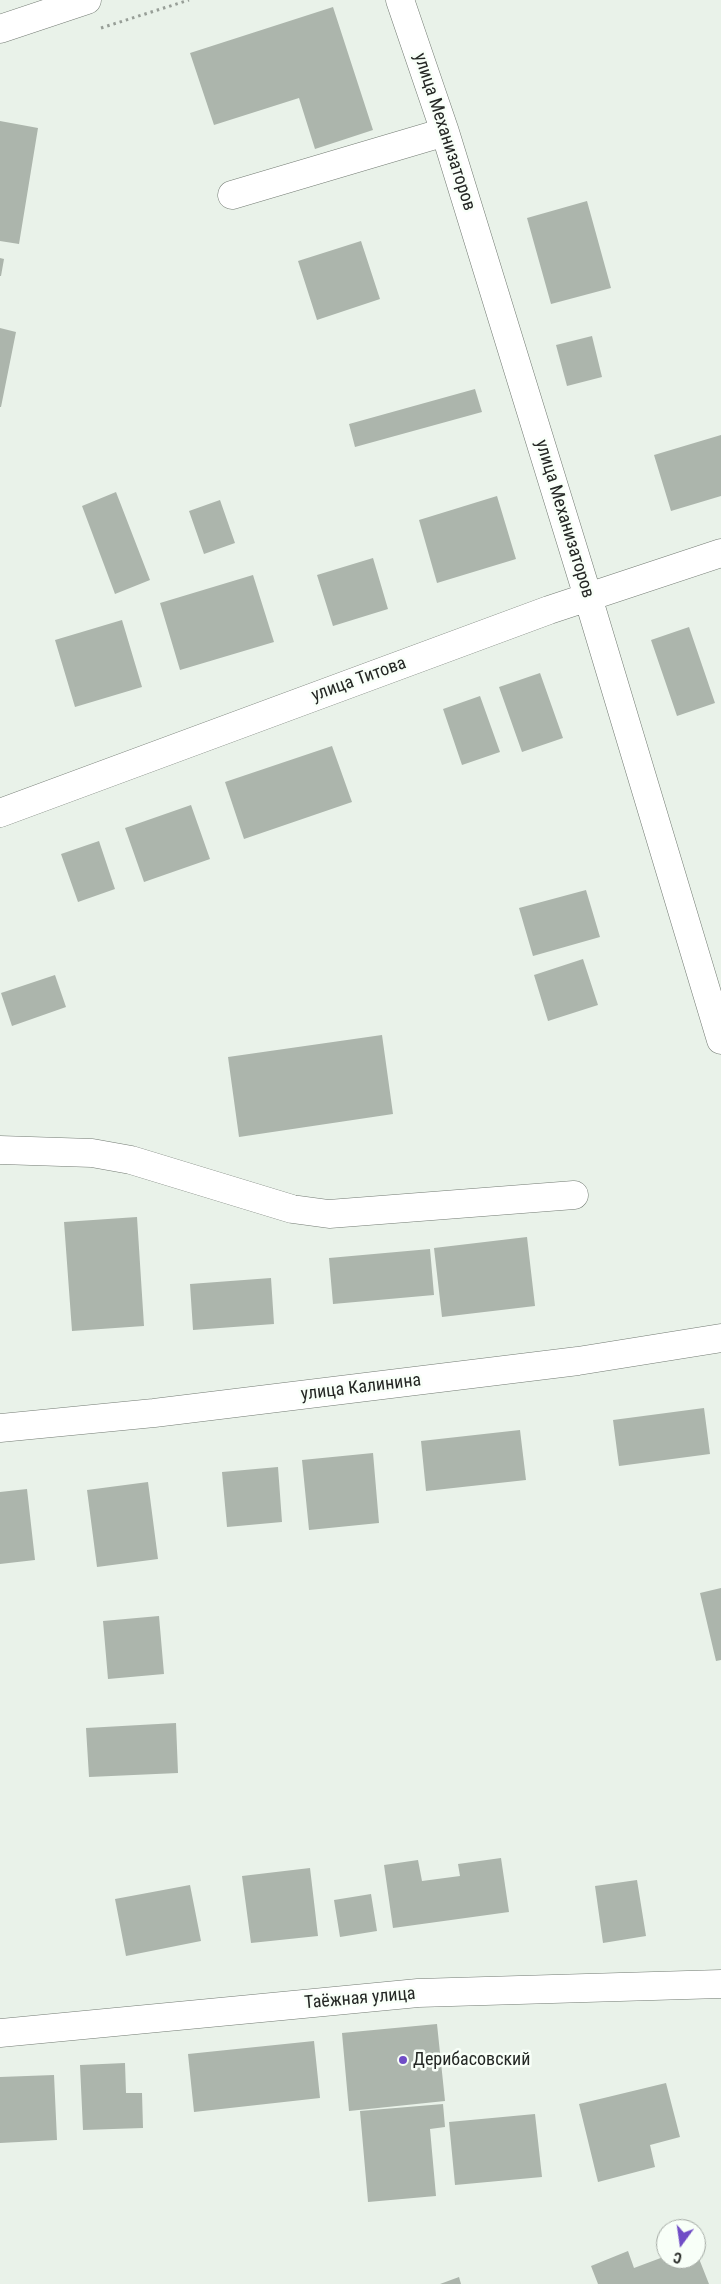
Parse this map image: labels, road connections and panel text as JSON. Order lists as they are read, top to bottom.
{
  "streets": {
    "street": [
      "улица Механизаторов",
      "улица Титова",
      "улица Калинина",
      "Таёжная улица"
    ]
  },
  "crossings": [
    ["улица Механизаторов", "улица Титова"]
  ],
  "places": ["Дерибасовский"],
  "north": "bottom"
}
